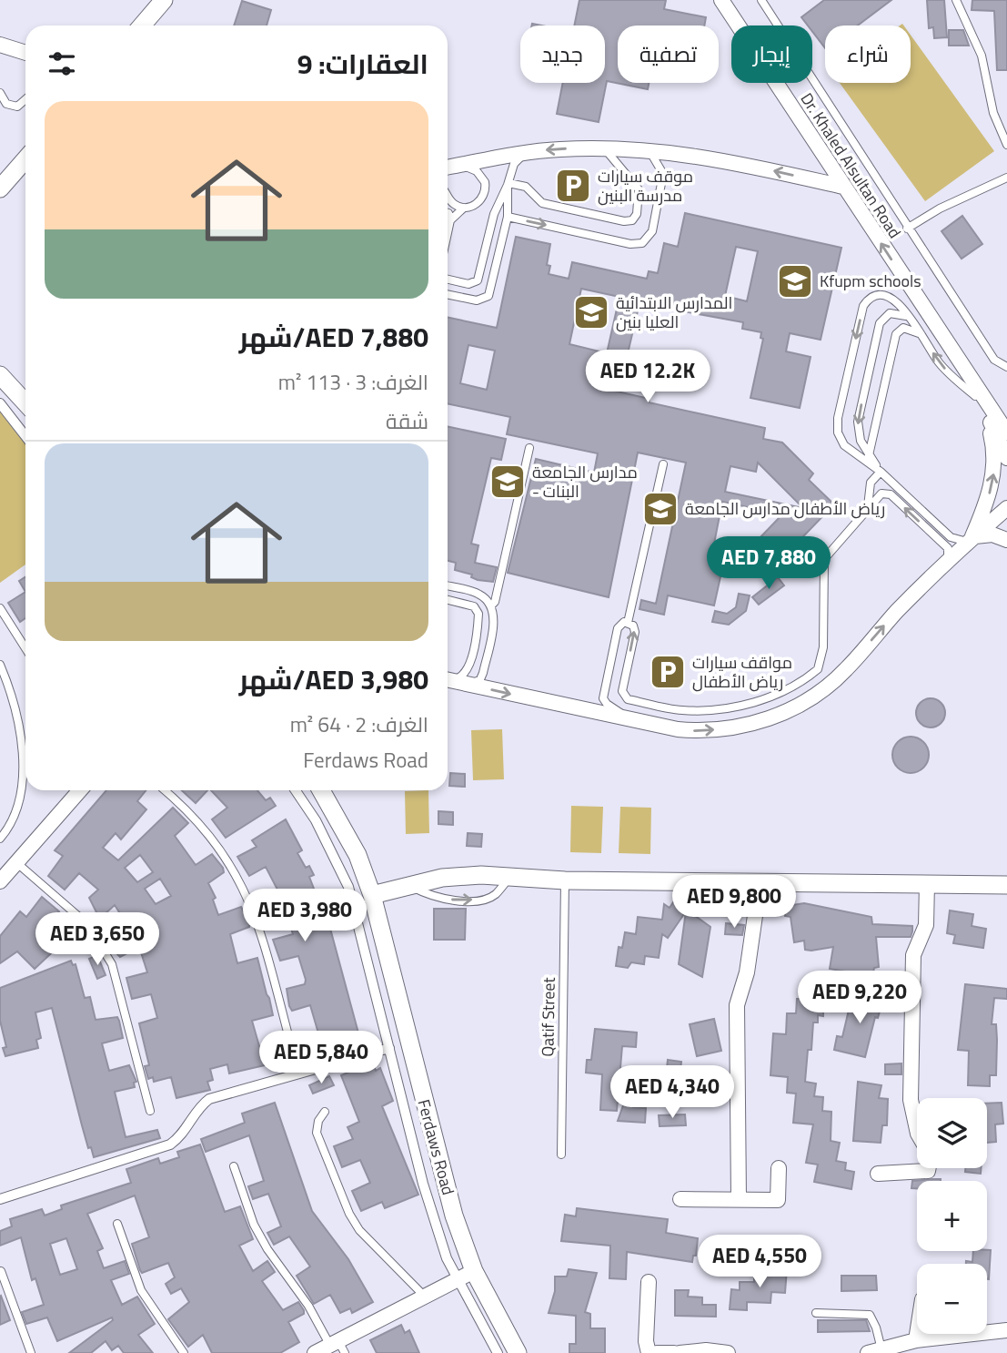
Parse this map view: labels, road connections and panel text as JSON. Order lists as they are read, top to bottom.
{
  "streets": {
    "street": ["Dr. Khaled Alsultan Road", "Ferdaws Road"],
    "lane": ["Qatif Street"]
  },
  "places": {
    "parking": ["موقف سيارات مدرسة البنين", "مواقف سيارات رياض الأطفال"],
    "school or university": [
      "Kfupm schools",
      "المدارس الابتدائية العليا بنين",
      "مدارس الجامعة - البنات",
      "رياض الأطفال مدارس الجامعة"
    ]
  },
  "page": {
    "chip": [
      "شراء",
      "إيجار",
      "تصفية",
      "جديد"
    ],
    "heading": "العقارات: 9",
    "list": [
      {
        "name": "AED 7,880/شهر",
        "note": "الغرف: 3 · 113 m² · شقة"
      },
      {
        "name": "AED 3,980/شهر",
        "note": "الغرف: 2 · 64 m² · Ferdaws Road"
      }
    ],
    "price": [
      "AED 12.2K",
      "AED 7,880",
      "AED 9,800",
      "AED 3,980",
      "AED 3,650",
      "AED 9,220",
      "AED 5,840",
      "AED 4,340",
      "AED 4,550"
    ],
    "map_buttons": ["+", "−"]
  }
}
